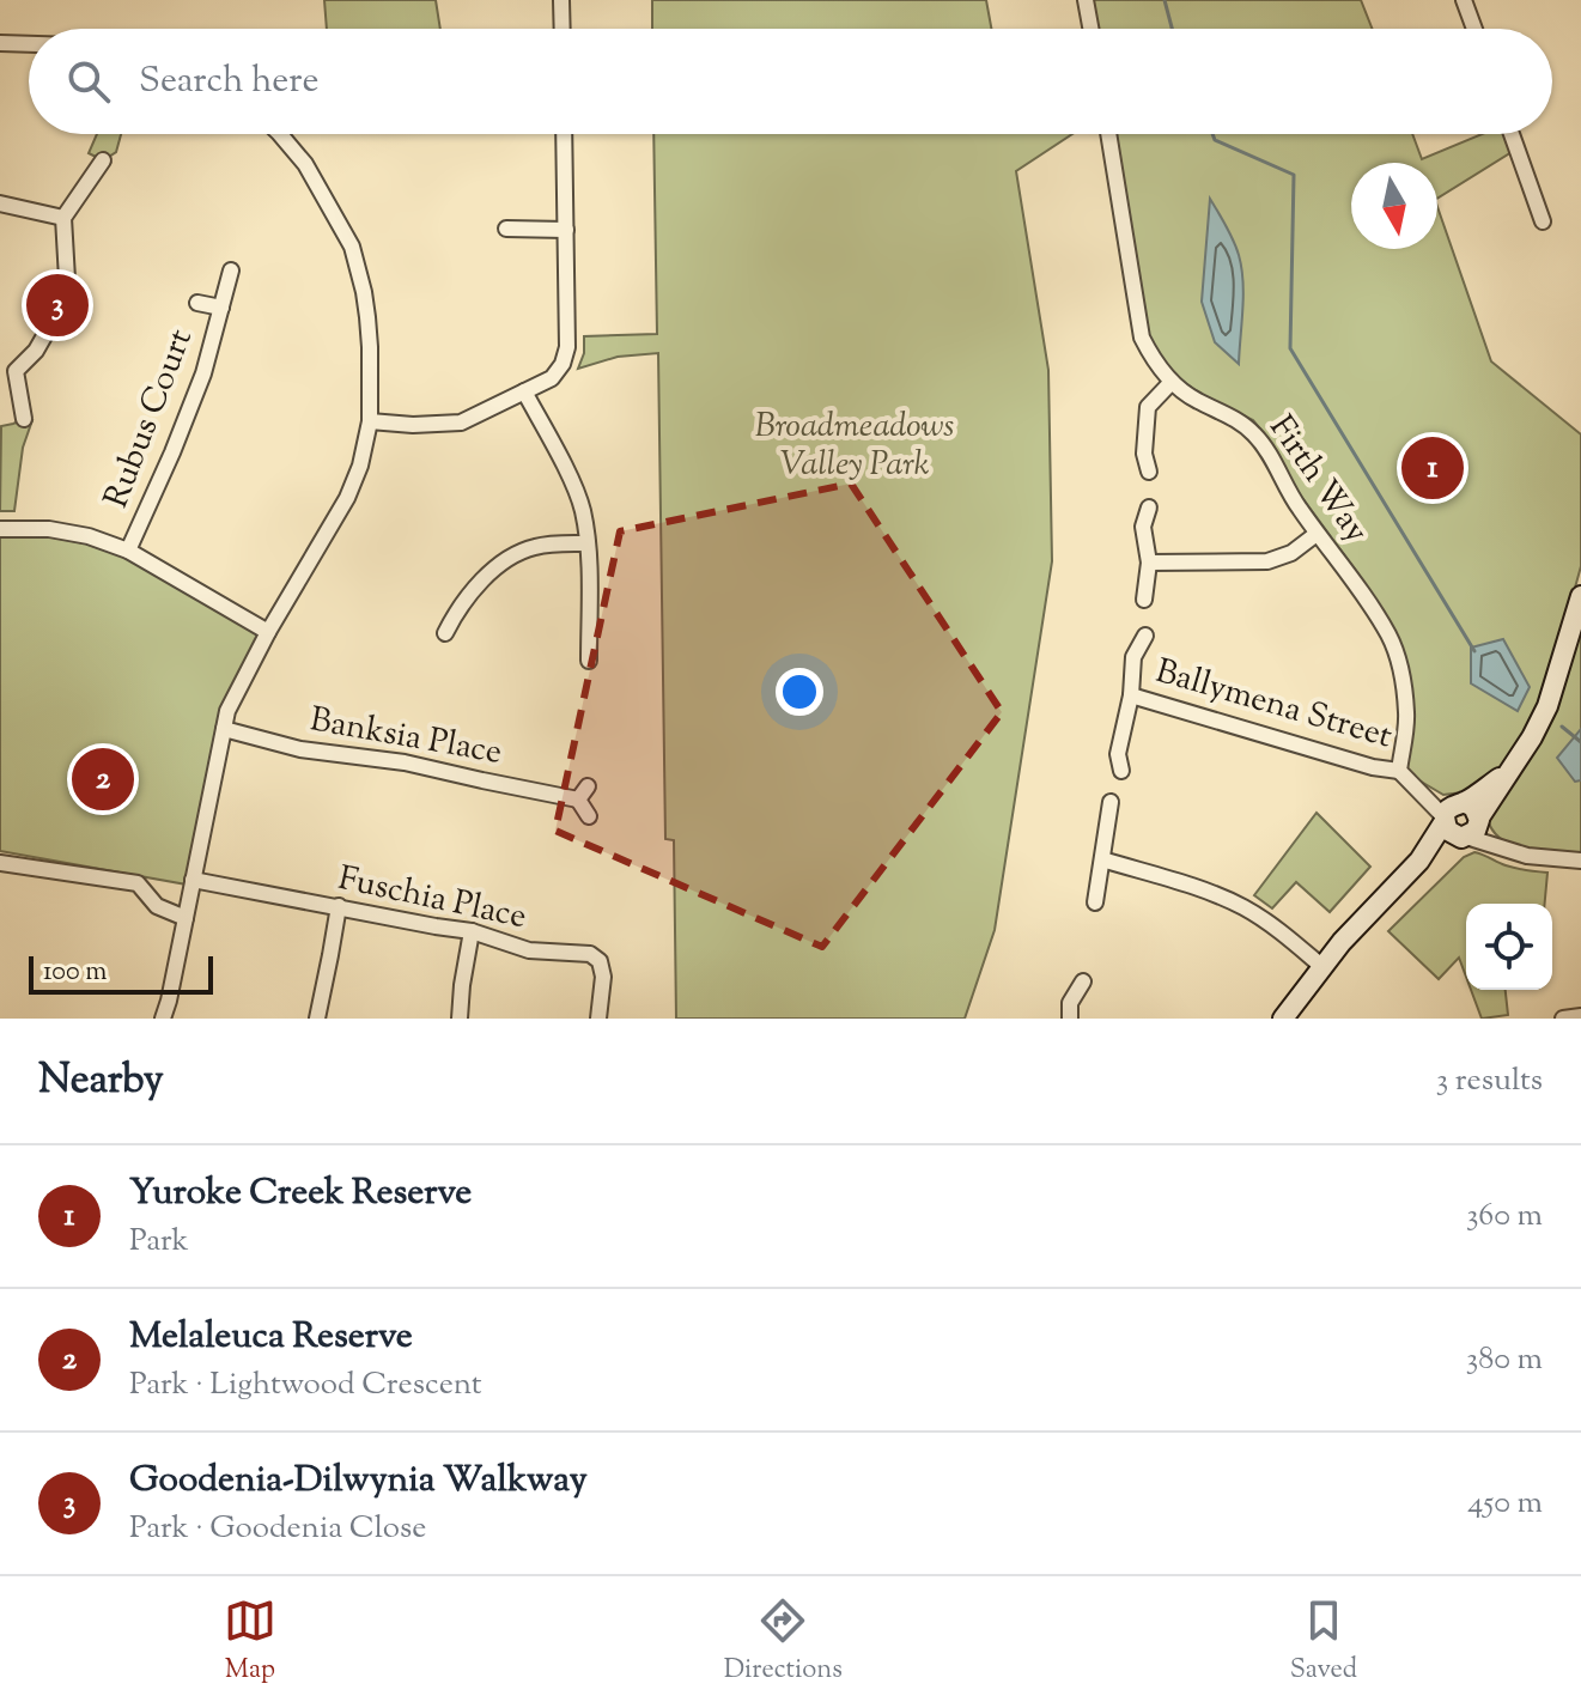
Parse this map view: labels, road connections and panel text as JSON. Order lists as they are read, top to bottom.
{
  "streets": {
    "street": [
      "Rubus Court",
      "Firth Way",
      "Ballymena Street",
      "Banksia Place",
      "Fuschia Place"
    ]
  },
  "crossings": [
    ["Firth Way", "Ballymena Street"]
  ],
  "parks": ["Broadmeadows Valley Park"],
  "scale_bar": "100 m",
  "north": "bottom",
  "page": {
    "search": "Search here",
    "pins": ["3", "1", "2"],
    "scale": "100 m",
    "heading": ["Nearby", "3 results"],
    "list": [
      {
        "mark": "1",
        "name": "Yuroke Creek Reserve",
        "note": "Park",
        "value": "360 m"
      },
      {
        "mark": "2",
        "name": "Melaleuca Reserve",
        "note": "Park · Lightwood Crescent",
        "value": "380 m"
      },
      {
        "mark": "3",
        "name": "Goodenia-Dilwynia Walkway",
        "note": "Park · Goodenia Close",
        "value": "450 m"
      }
    ],
    "nav": ["Map", "Directions", "Saved"]
  }
}
